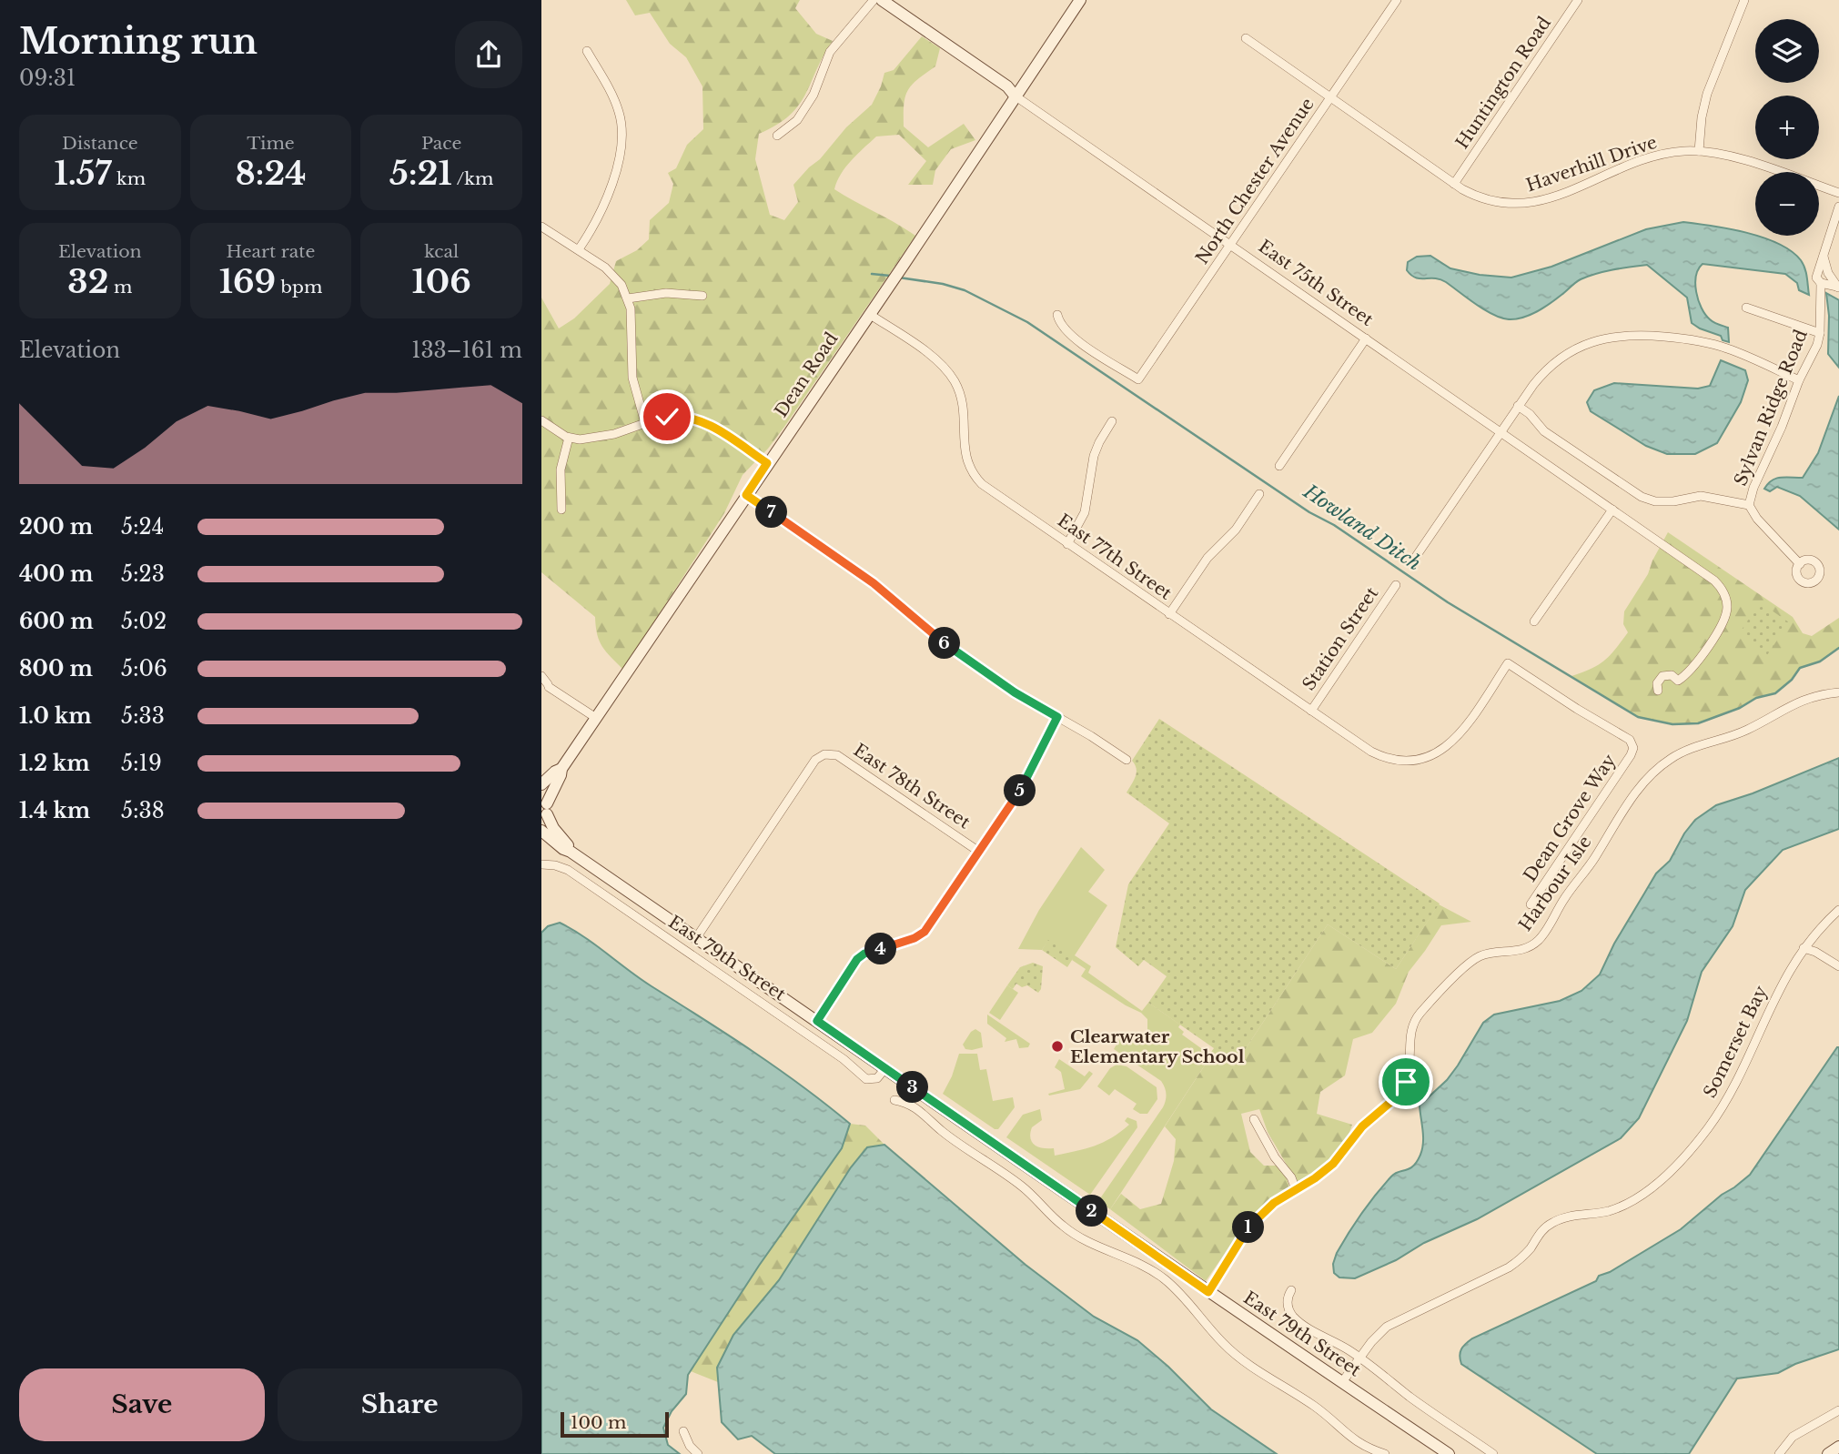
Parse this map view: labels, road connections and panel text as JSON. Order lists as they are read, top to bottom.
{
  "streets": {
    "street": [
      "Huntington Road",
      "Haverhill Drive",
      "North Chester Avenue",
      "East 75th Street",
      "Dean Road",
      "Sylvan Ridge Road",
      "East 77th Street",
      "Station Street",
      "East 78th Street",
      "Dean Grove Way",
      "Harbour Isle",
      "East 79th Street",
      "Somerset Bay"
    ]
  },
  "crossings": [
    ["Huntington Road", "Haverhill Drive"],
    ["Haverhill Drive", "North Chester Avenue"],
    ["North Chester Avenue", "East 75th Street"],
    ["East 75th Street", "Dean Road"],
    ["Dean Road", "East 77th Street"],
    ["Dean Road", "East 79th Street"],
    ["East 77th Street", "Station Street"],
    ["East 77th Street", "Dean Grove Way"],
    ["East 78th Street", "East 79th Street"],
    ["Harbour Isle", "East 79th Street"],
    ["East 79th Street", "Somerset Bay"]
  ],
  "water": ["Howland Ditch"],
  "places": ["Clearwater Elementary School"],
  "scale_bar": "100 m",
  "page": {
    "heading": ["Morning run", "09:31"],
    "map_buttons": ["+", "−"],
    "stats": [
      ["Distance", "1.57 km"],
      ["Time", "8:24"],
      ["Pace", "5:21 /km"],
      ["Elevation", "32 m"],
      ["Heart rate", "169 bpm"],
      ["kcal", "106"]
    ],
    "chart": ["Elevation", "133–161 m"],
    "pins": [
      "7",
      "6",
      "5",
      "4",
      "3",
      "2",
      "1"
    ],
    "list": [
      {
        "name": "200 m",
        "note": "5:24"
      },
      {
        "name": "400 m",
        "note": "5:23"
      },
      {
        "name": "600 m",
        "note": "5:02"
      },
      {
        "name": "800 m",
        "note": "5:06"
      },
      {
        "name": "1.0 km",
        "note": "5:33"
      },
      {
        "name": "1.2 km",
        "note": "5:19"
      },
      {
        "name": "1.4 km",
        "note": "5:38"
      }
    ],
    "buttons": ["Save", "Share"],
    "scale": "100 m"
  }
}
